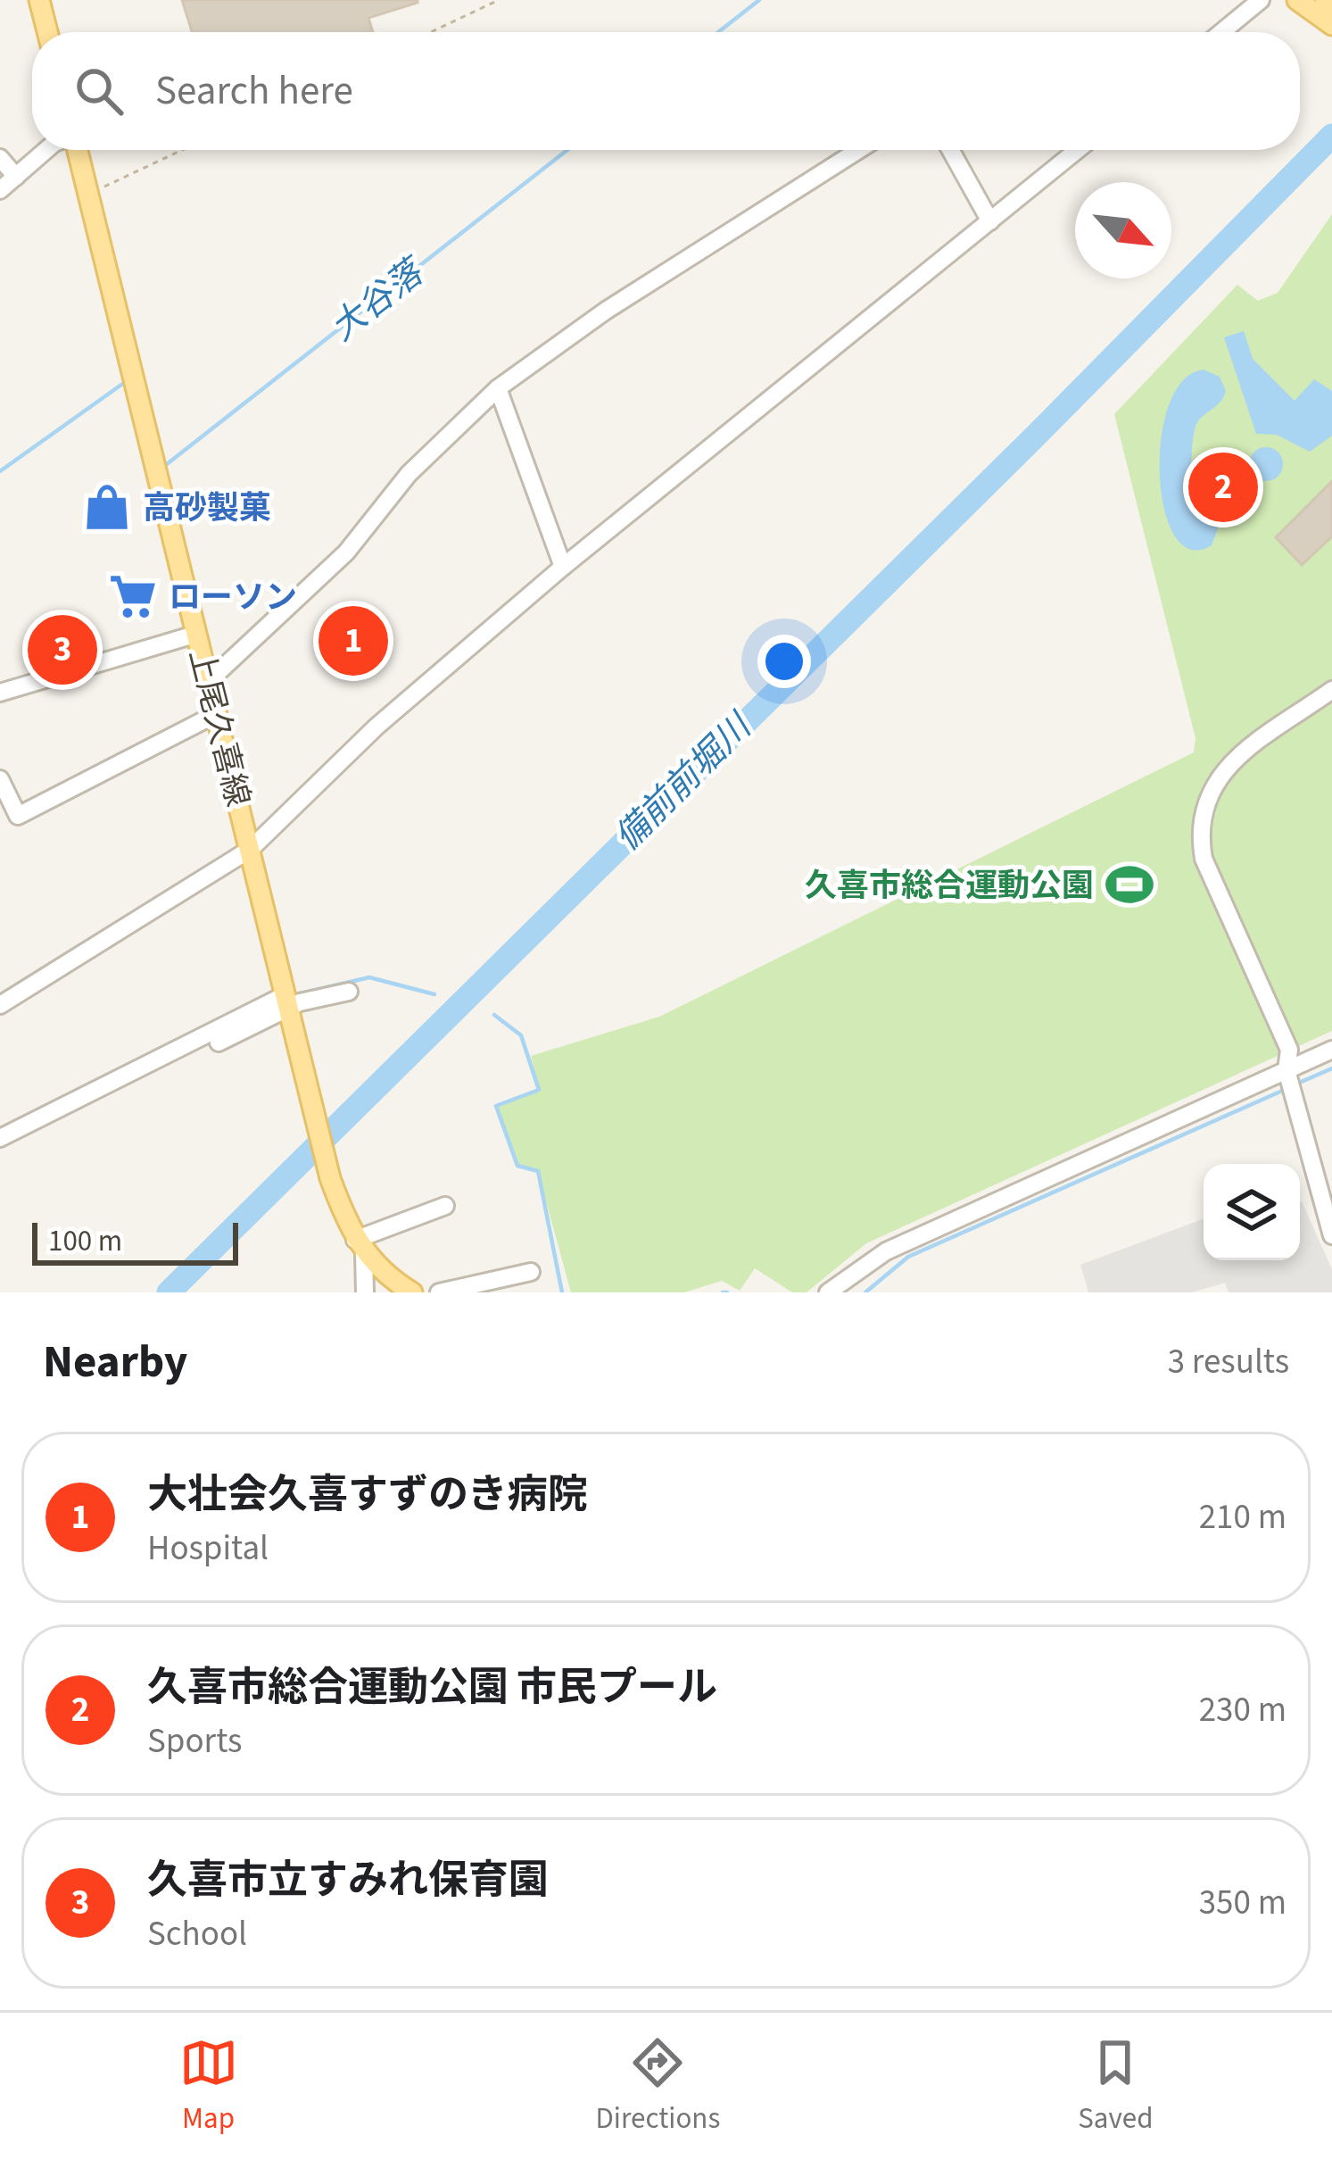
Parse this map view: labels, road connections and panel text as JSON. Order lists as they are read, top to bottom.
{
  "streets": {
    "main road": ["上尾久喜線"]
  },
  "water": ["大谷落", "備前前堀川"],
  "places": {
    "shop": ["高砂製菓"],
    "supermarket": ["ローソン"],
    "sports": ["久喜市総合運動公園"]
  },
  "scale_bar": "100 m",
  "north": "bottom right",
  "page": {
    "search": "Search here",
    "pins": ["2", "1", "3"],
    "scale": "100 m",
    "heading": ["Nearby", "3 results"],
    "list": [
      {
        "mark": "1",
        "name": "大壮会久喜すずのき病院",
        "note": "Hospital",
        "value": "210 m"
      },
      {
        "mark": "2",
        "name": "久喜市総合運動公園 市民プール",
        "note": "Sports",
        "value": "230 m"
      },
      {
        "mark": "3",
        "name": "久喜市立すみれ保育園",
        "note": "School",
        "value": "350 m"
      }
    ],
    "nav": ["Map", "Directions", "Saved"]
  }
}
